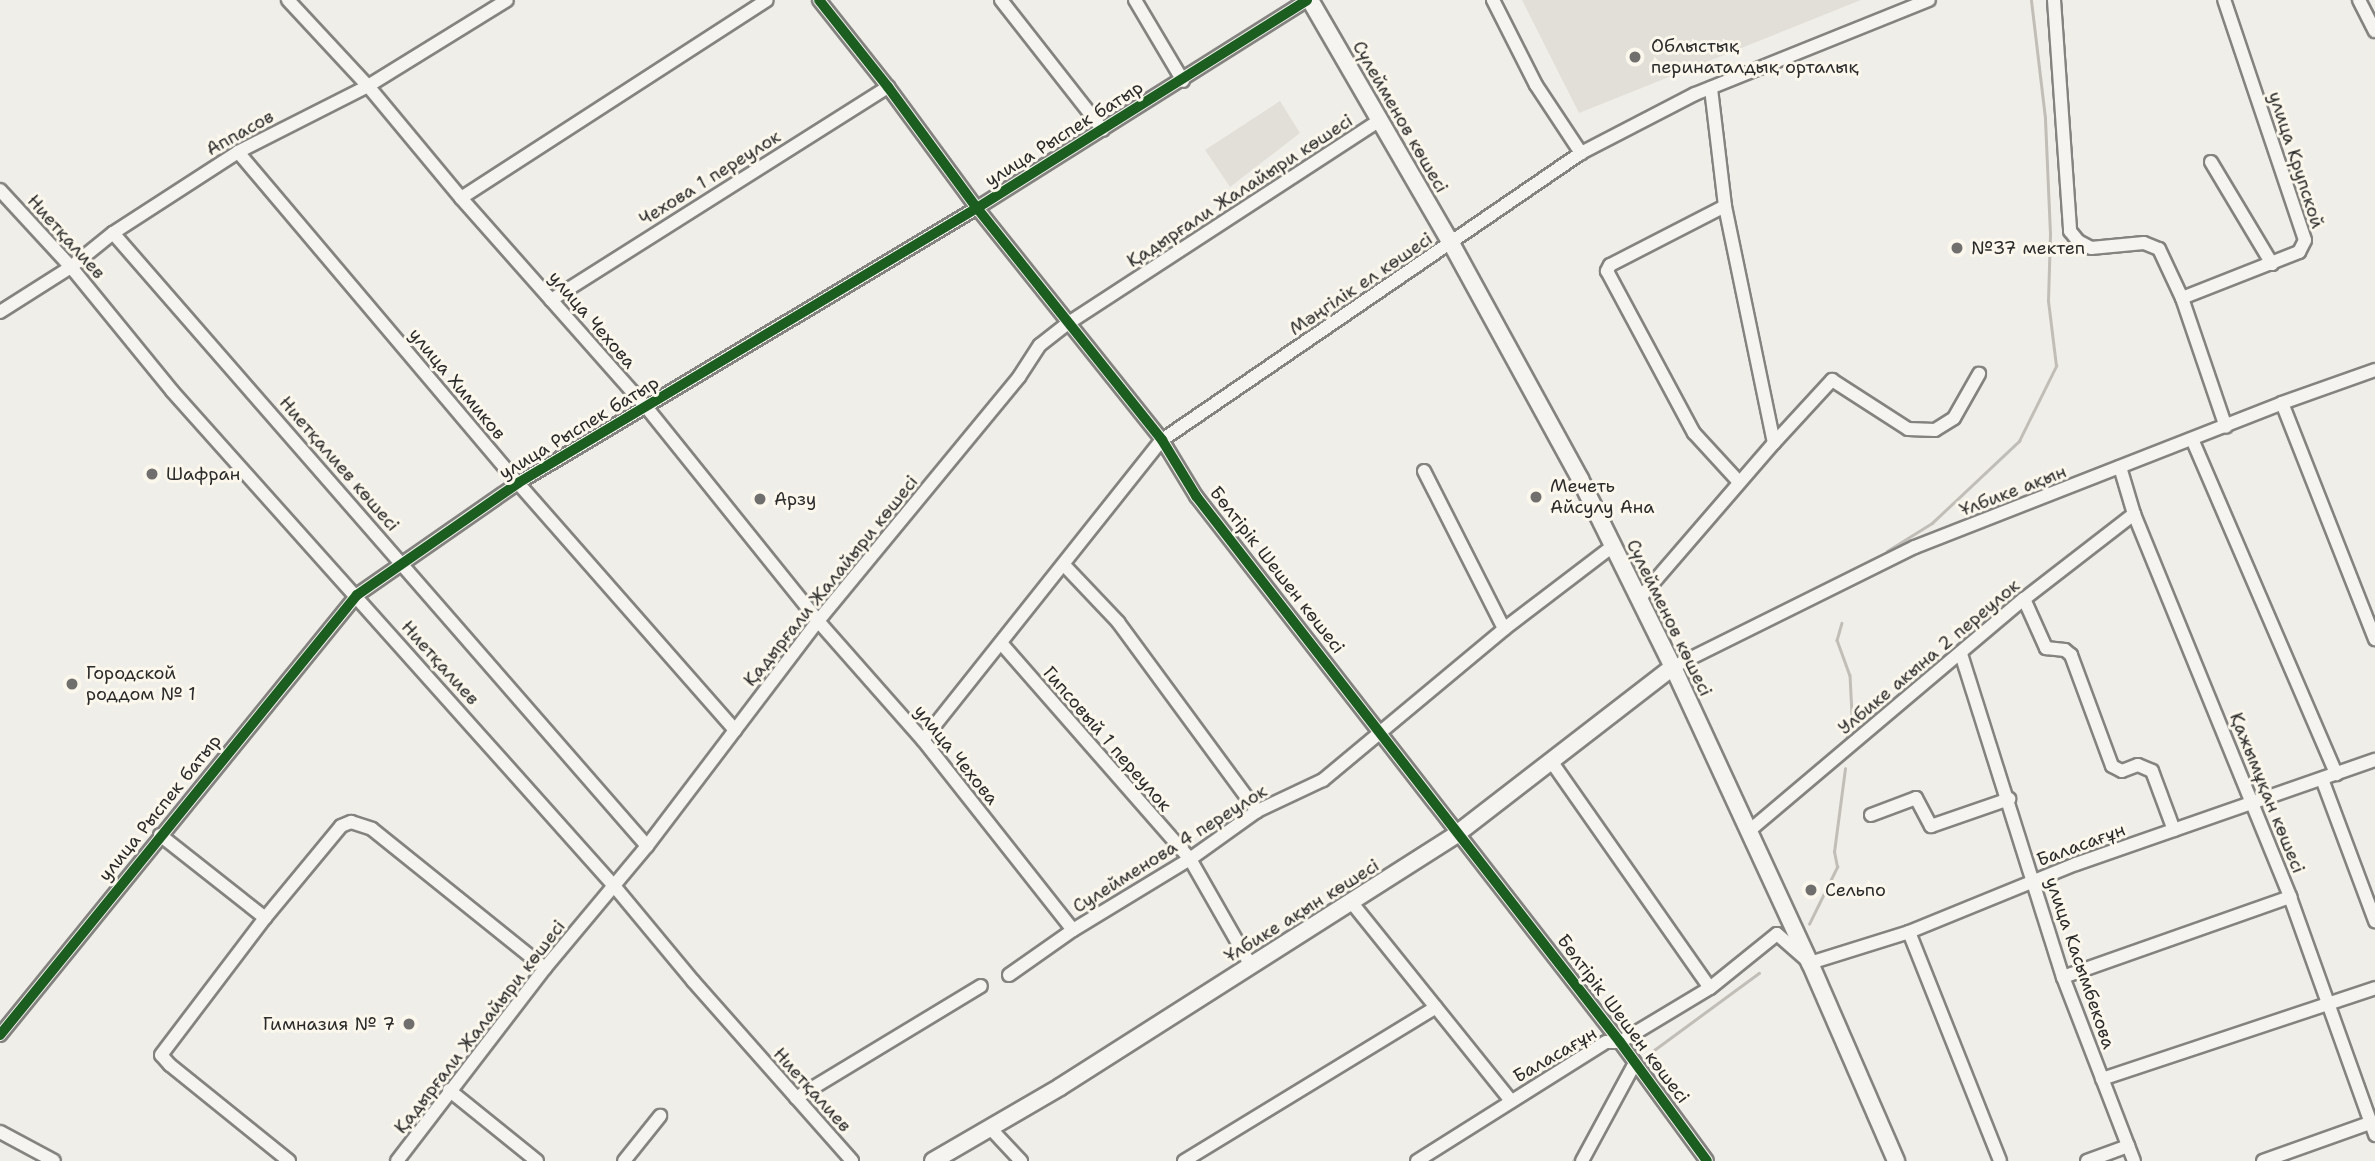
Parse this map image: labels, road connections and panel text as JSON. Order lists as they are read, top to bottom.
{
  "streets": {
    "main road": ["Сүлейменов көшесі", "Ұлбике ақын көшесі"],
    "street": [
      "Аппасов",
      "улица Рыспек батыр",
      "улица Крупской",
      "Чехова 1 переулок",
      "Қадырғали Жалайыри көшесі",
      "Ниетқалиев",
      "Мәңгілік ел көшесі",
      "улица Чехова",
      "улица Химиков",
      "Ниетқалиев көшесі",
      "Ұлбике ақын",
      "Бөлтірік Шешен көшесі",
      "Улбике акына 2 переулок",
      "Гипсовый 1 переулок",
      "Қажымұқан көшесі",
      "Баласағұн",
      "Сулейменова 4 переулок",
      "улица Касымбекова"
    ]
  },
  "crossings": [
    ["Сүлейменов көшесі", "улица Рыспек батыр"],
    ["Сүлейменов көшесі", "Қадырғали Жалайыри көшесі"],
    ["Сүлейменов көшесі", "Мәңгілік ел көшесі"],
    ["Сүлейменов көшесі", "Ұлбике ақын"],
    ["Сүлейменов көшесі", "Улбике акына 2 переулок"],
    ["Сүлейменов көшесі", "Баласағұн"],
    ["Сүлейменов көшесі", "Сулейменова 4 переулок"],
    ["Сүлейменов көшесі", "Ұлбике ақын көшесі"],
    ["Аппасов", "Ниетқалиев"],
    ["Аппасов", "улица Чехова"],
    ["Аппасов", "улица Химиков"],
    ["Аппасов", "Ниетқалиев көшесі"],
    ["улица Рыспек батыр", "Ниетқалиев"],
    ["улица Рыспек батыр", "улица Чехова"],
    ["улица Рыспек батыр", "улица Химиков"],
    ["улица Рыспек батыр", "Ниетқалиев көшесі"],
    ["улица Рыспек батыр", "Бөлтірік Шешен көшесі"],
    ["Чехова 1 переулок", "улица Чехова"],
    ["Чехова 1 переулок", "Бөлтірік Шешен көшесі"],
    ["Қадырғали Жалайыри көшесі", "Ниетқалиев"],
    ["Қадырғали Жалайыри көшесі", "улица Чехова"],
    ["Қадырғали Жалайыри көшесі", "улица Химиков"],
    ["Қадырғали Жалайыри көшесі", "Ниетқалиев көшесі"],
    ["Қадырғали Жалайыри көшесі", "Бөлтірік Шешен көшесі"],
    ["Мәңгілік ел көшесі", "улица Чехова"],
    ["Мәңгілік ел көшесі", "Бөлтірік Шешен көшесі"],
    ["Мәңгілік ел көшесі", "Гипсовый 1 переулок"],
    ["улица Чехова", "Сулейменова 4 переулок"],
    ["Ұлбике ақын", "Қажымұқан көшесі"],
    ["Ұлбике ақын", "Ұлбике ақын көшесі"],
    ["Бөлтірік Шешен көшесі", "Баласағұн"],
    ["Бөлтірік Шешен көшесі", "Сулейменова 4 переулок"],
    ["Бөлтірік Шешен көшесі", "Ұлбике ақын көшесі"],
    ["Улбике акына 2 переулок", "Қажымұқан көшесі"],
    ["Улбике акына 2 переулок", "улица Касымбекова"],
    ["Гипсовый 1 переулок", "Сулейменова 4 переулок"],
    ["Гипсовый 1 переулок", "Ұлбике ақын көшесі"],
    ["Қажымұқан көшесі", "Баласағұн"],
    ["Баласағұн", "улица Касымбекова"]
  ],
  "places": [
    "Облыстық перинаталдық орталық",
    "№37 мектеп",
    "Шафран",
    "Мечеть Айсулу Ана",
    "Арзу",
    "Городской роддом № 1",
    "Сельпо",
    "Гимназия № 7"
  ]
}
